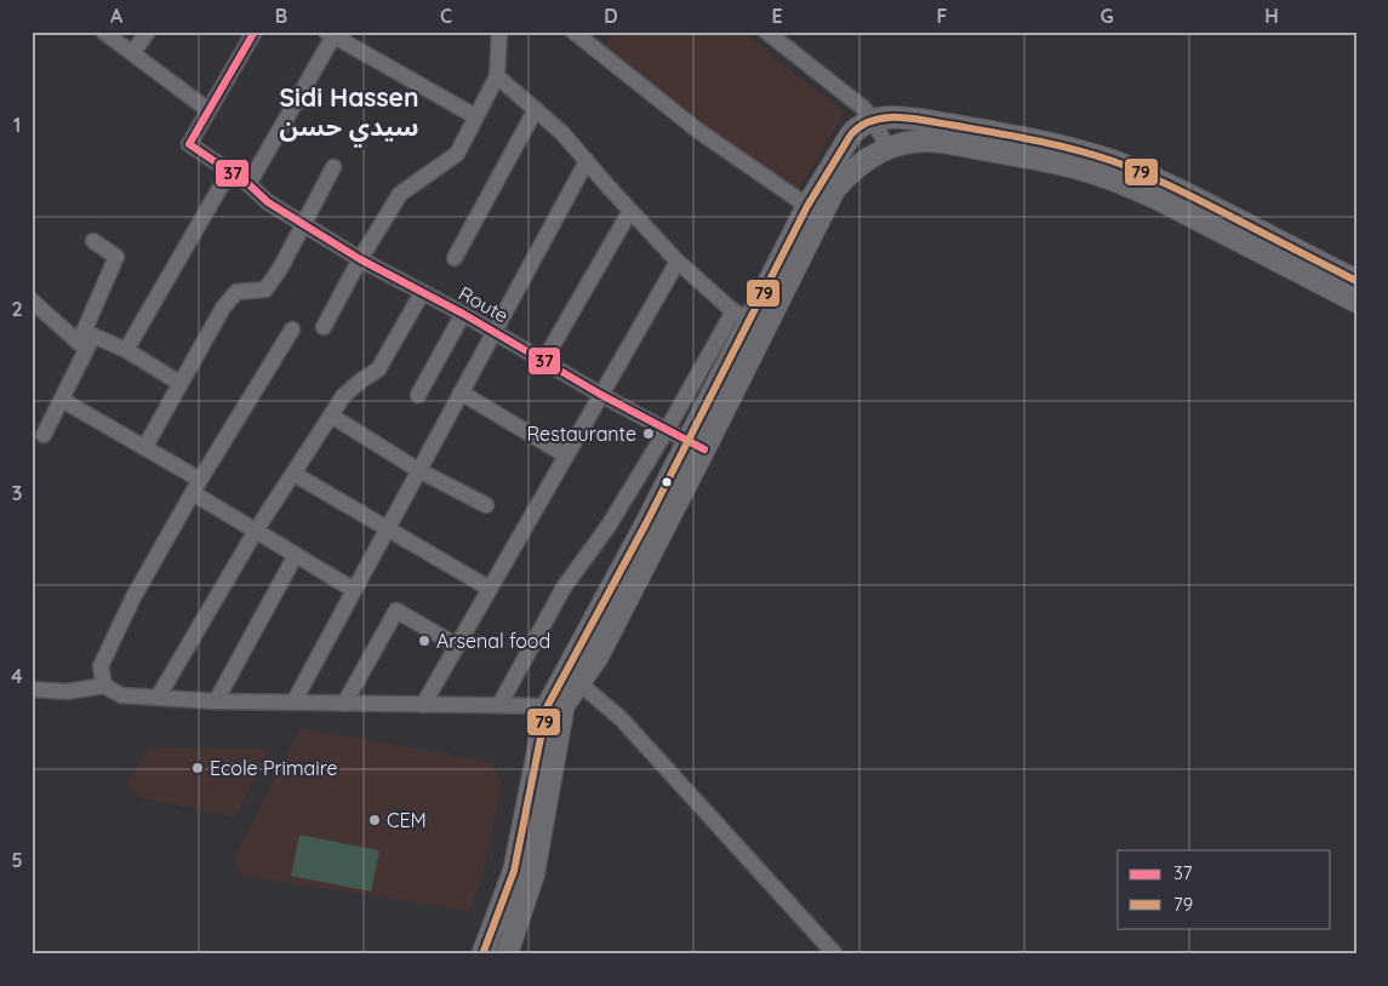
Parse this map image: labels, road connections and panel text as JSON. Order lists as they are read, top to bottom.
{
  "streets": {
    "street": ["Route"]
  },
  "districts": ["Sidi Hassen سيدي حسن"],
  "places": [
    "Restaurante",
    "Arsenal food",
    "Ecole Primaire",
    "CEM"
  ],
  "lines": ["transit line 37", "transit line 79"],
  "legend": ["37", "79"],
  "grid": {
    "columns": [
      "A",
      "B",
      "C",
      "D",
      "E",
      "F",
      "G",
      "H"
    ],
    "rows": [
      "1",
      "2",
      "3",
      "4",
      "5"
    ]
  }
}
